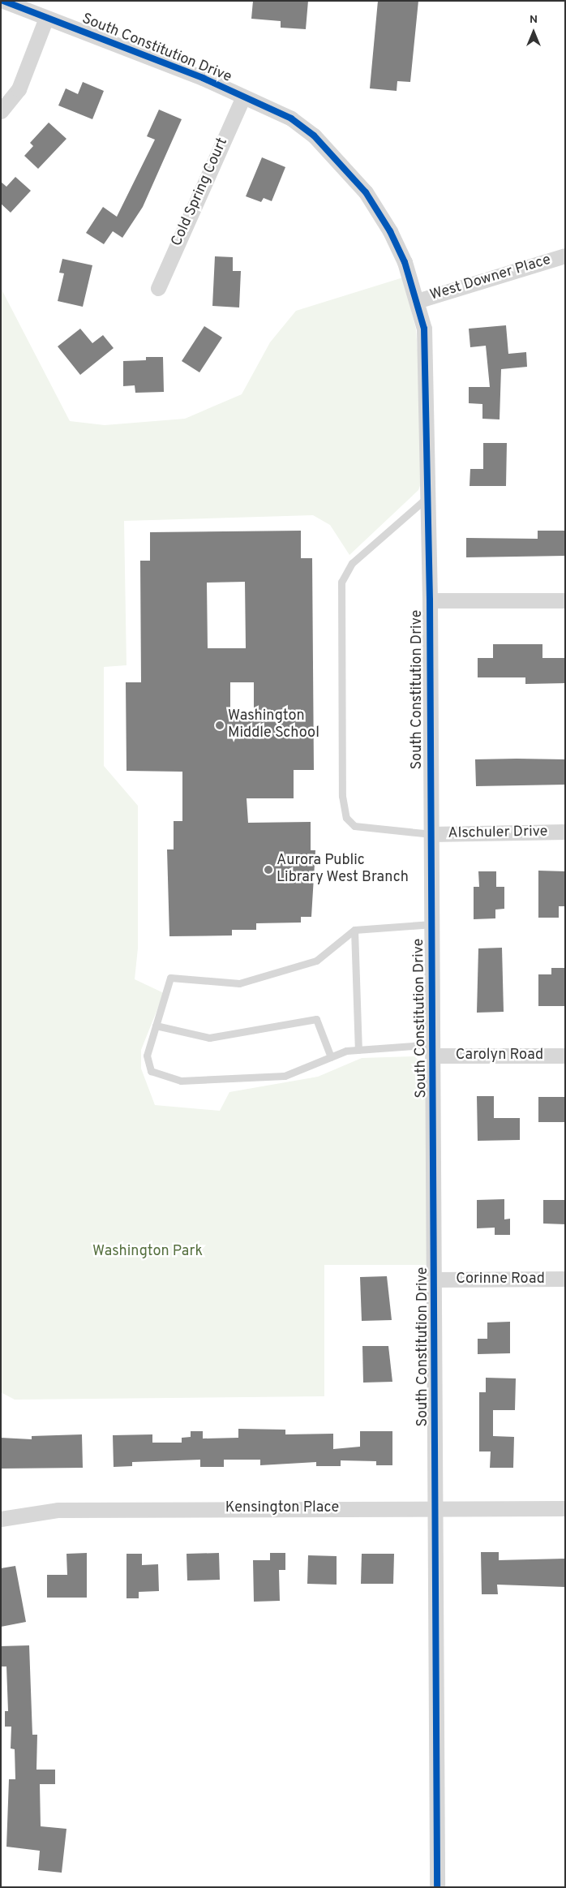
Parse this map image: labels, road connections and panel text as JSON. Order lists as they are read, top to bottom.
{
  "streets": {
    "street": [
      "South Constitution Drive",
      "Cold Spring Court",
      "West Downer Place",
      "Alschuler Drive",
      "Carolyn Road",
      "Corinne Road",
      "Kensington Place"
    ]
  },
  "crossings": [
    ["South Constitution Drive", "Cold Spring Court"],
    ["South Constitution Drive", "West Downer Place"],
    ["South Constitution Drive", "Alschuler Drive"],
    ["South Constitution Drive", "Carolyn Road"],
    ["South Constitution Drive", "Corinne Road"],
    ["South Constitution Drive", "Kensington Place"]
  ],
  "parks": ["Washington Park"],
  "places": ["Washington Middle School", "Aurora Public Library West Branch"],
  "north": "top"
}
